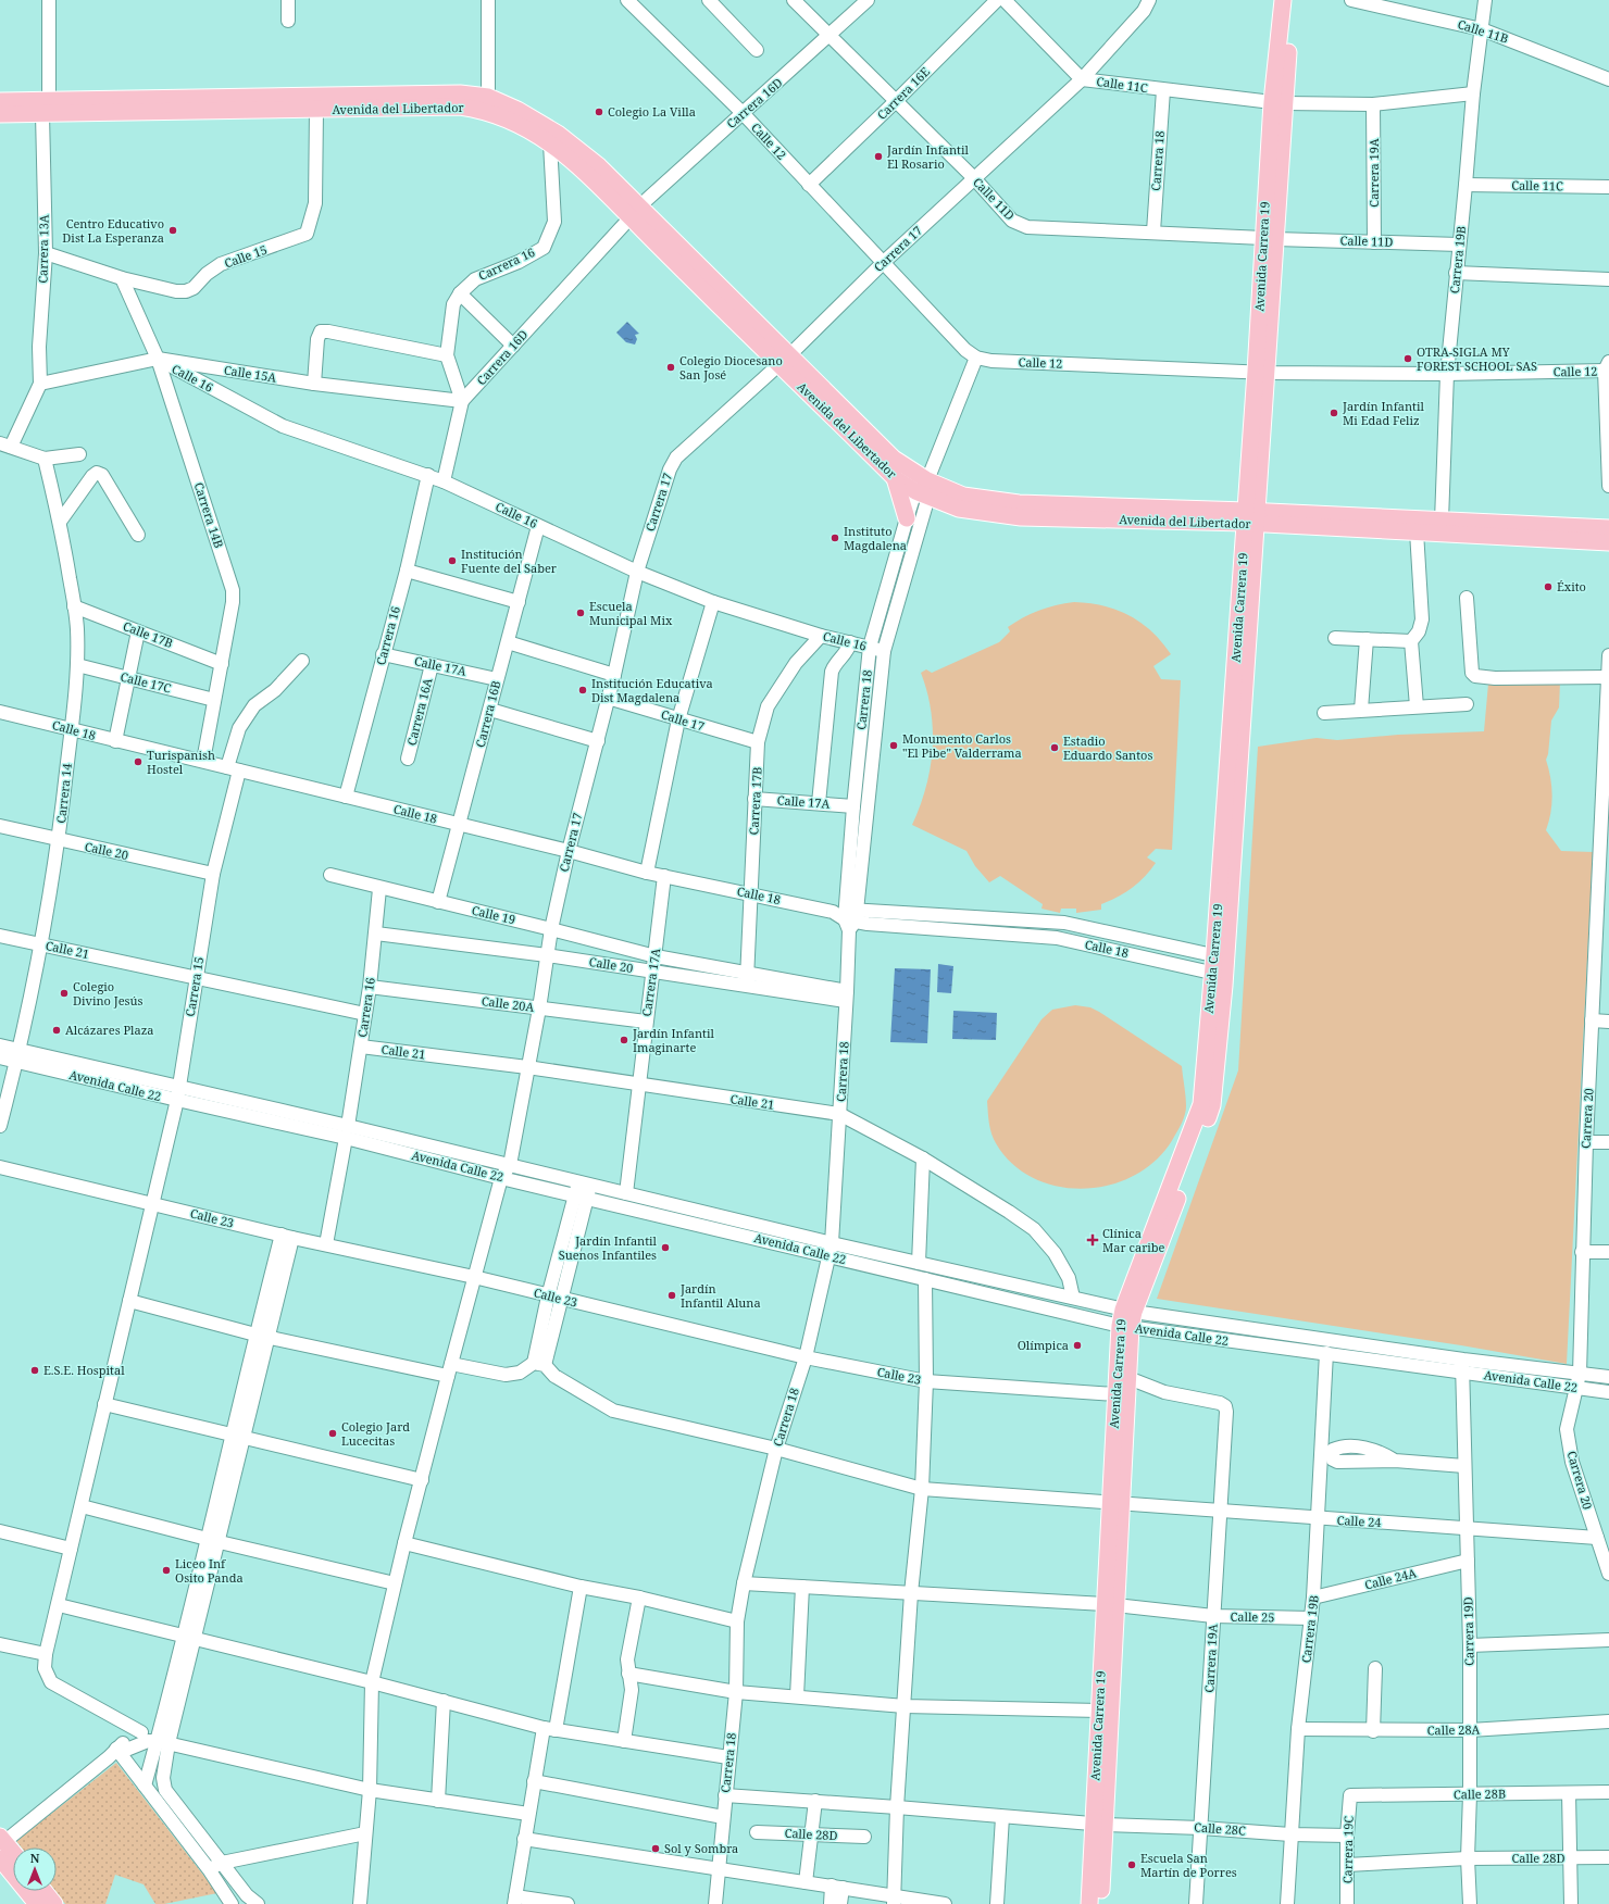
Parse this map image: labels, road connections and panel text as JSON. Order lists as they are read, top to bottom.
{
  "streets": {
    "main road": ["Avenida del Libertador", "Avenida Carrera 19"],
    "street": [
      "Calle 11B",
      "Calle 11C",
      "Carrera 16E",
      "Carrera 16D",
      "Calle 12",
      "Carrera 18",
      "Carrera 19A",
      "Calle 11D",
      "Carrera 13A",
      "Carrera 17",
      "Calle 15",
      "Carrera 19B",
      "Carrera 16",
      "Calle 15A",
      "Calle 16",
      "Carrera 14B",
      "Calle 17B",
      "Calle 17A",
      "Calle 17C",
      "Carrera 16A",
      "Carrera 16B",
      "Calle 17",
      "Calle 18",
      "Carrera 14",
      "Carrera 17B",
      "Calle 20",
      "Calle 19",
      "Calle 21",
      "Carrera 17A",
      "Carrera 15",
      "Calle 20A",
      "Avenida Calle 22",
      "Carrera 20",
      "Calle 23",
      "Calle 24",
      "Calle 24A",
      "Calle 25",
      "Carrera 19D",
      "Calle 28A",
      "Calle 28B",
      "Calle 28C",
      "Calle 28D",
      "Carrera 19C"
    ]
  },
  "crossings": [
    ["Calle 11B", "Carrera 19B"],
    ["Calle 11C", "Carrera 18"],
    ["Calle 11C", "Carrera 19A"],
    ["Calle 11C", "Carrera 17"],
    ["Calle 11C", "Avenida Carrera 19"],
    ["Calle 11C", "Carrera 19B"],
    ["Carrera 16E", "Calle 12"],
    ["Carrera 16E", "Calle 11D"],
    ["Carrera 16D", "Avenida del Libertador"],
    ["Carrera 16D", "Calle 12"],
    ["Carrera 16D", "Calle 11D"],
    ["Carrera 16D", "Carrera 16"],
    ["Carrera 16D", "Calle 15A"],
    ["Avenida del Libertador", "Carrera 18"],
    ["Avenida del Libertador", "Carrera 13A"],
    ["Avenida del Libertador", "Carrera 17"],
    ["Avenida del Libertador", "Calle 15"],
    ["Avenida del Libertador", "Avenida Carrera 19"],
    ["Avenida del Libertador", "Carrera 19B"],
    ["Avenida del Libertador", "Carrera 16"],
    ["Calle 12", "Carrera 18"],
    ["Calle 12", "Carrera 17"],
    ["Calle 12", "Avenida Carrera 19"],
    ["Calle 12", "Carrera 19B"],
    ["Carrera 18", "Calle 11D"],
    ["Carrera 18", "Calle 16"],
    ["Carrera 18", "Calle 17A"],
    ["Carrera 18", "Calle 18"],
    ["Carrera 18", "Calle 20"],
    ["Carrera 18", "Calle 21"],
    ["Carrera 18", "Avenida Calle 22"],
    ["Carrera 18", "Calle 23"],
    ["Carrera 18", "Calle 24"],
    ["Carrera 18", "Calle 25"],
    ["Carrera 18", "Calle 28C"],
    ["Carrera 19A", "Calle 11D"],
    ["Carrera 19A", "Avenida Carrera 19"],
    ["Carrera 19A", "Calle 24"],
    ["Carrera 19A", "Calle 25"],
    ["Carrera 19A", "Calle 28C"],
    ["Calle 11D", "Carrera 17"],
    ["Calle 11D", "Avenida Carrera 19"],
    ["Calle 11D", "Carrera 19B"],
    ["Carrera 13A", "Calle 15"],
    ["Carrera 13A", "Calle 15A"],
    ["Carrera 17", "Calle 16"],
    ["Carrera 17", "Calle 17"],
    ["Carrera 17", "Calle 18"],
    ["Carrera 17", "Calle 20"],
    ["Carrera 17", "Calle 19"],
    ["Carrera 17", "Calle 21"],
    ["Carrera 17", "Calle 20A"],
    ["Carrera 17", "Avenida Calle 22"],
    ["Calle 15", "Carrera 14B"],
    ["Avenida Carrera 19", "Calle 18"],
    ["Avenida Carrera 19", "Avenida Calle 22"],
    ["Avenida Carrera 19", "Calle 23"],
    ["Avenida Carrera 19", "Calle 24"],
    ["Avenida Carrera 19", "Calle 25"],
    ["Avenida Carrera 19", "Calle 28C"],
    ["Carrera 19B", "Avenida Calle 22"],
    ["Carrera 19B", "Calle 24"],
    ["Carrera 19B", "Calle 24A"],
    ["Carrera 19B", "Calle 25"],
    ["Carrera 19B", "Calle 28A"],
    ["Carrera 19B", "Calle 28C"],
    ["Carrera 16", "Calle 15A"],
    ["Carrera 16", "Calle 16"],
    ["Carrera 16", "Calle 17A"],
    ["Carrera 16", "Calle 18"],
    ["Carrera 16", "Calle 20"],
    ["Carrera 16", "Calle 19"],
    ["Carrera 16", "Calle 21"],
    ["Carrera 16", "Calle 20A"],
    ["Carrera 16", "Avenida Calle 22"],
    ["Carrera 16", "Calle 23"],
    ["Calle 15A", "Calle 16"],
    ["Calle 15A", "Carrera 14B"],
    ["Calle 16", "Carrera 14B"],
    ["Calle 16", "Carrera 16B"],
    ["Calle 16", "Carrera 17B"],
    ["Carrera 14B", "Calle 17B"],
    ["Carrera 14B", "Calle 17C"],
    ["Carrera 14B", "Calle 18"],
    ["Calle 17B", "Carrera 14"],
    ["Calle 17A", "Carrera 16A"],
    ["Calle 17A", "Carrera 16B"],
    ["Calle 17A", "Carrera 17B"],
    ["Calle 17C", "Carrera 14"],
    ["Carrera 16B", "Calle 18"],
    ["Carrera 16B", "Calle 19"],
    ["Calle 17", "Carrera 17B"],
    ["Calle 18", "Carrera 14"],
    ["Calle 18", "Carrera 17B"],
    ["Calle 18", "Carrera 17A"],
    ["Calle 18", "Carrera 15"],
    ["Carrera 14", "Calle 20"],
    ["Carrera 14", "Calle 21"],
    ["Carrera 14", "Avenida Calle 22"],
    ["Carrera 17B", "Calle 20"],
    ["Calle 20", "Carrera 17A"],
    ["Calle 20", "Carrera 15"],
    ["Calle 19", "Carrera 17A"],
    ["Calle 21", "Carrera 17A"],
    ["Calle 21", "Carrera 15"],
    ["Calle 21", "Avenida Calle 22"],
    ["Carrera 17A", "Calle 20A"],
    ["Carrera 17A", "Avenida Calle 22"],
    ["Carrera 15", "Avenida Calle 22"],
    ["Carrera 15", "Calle 23"],
    ["Avenida Calle 22", "Carrera 20"],
    ["Avenida Calle 22", "Carrera 19D"],
    ["Carrera 20", "Calle 24"],
    ["Calle 24", "Carrera 19D"],
    ["Calle 24A", "Carrera 19D"],
    ["Carrera 19D", "Calle 28A"],
    ["Carrera 19D", "Calle 28B"],
    ["Carrera 19D", "Calle 28D"],
    ["Calle 28B", "Carrera 19C"],
    ["Calle 28C", "Carrera 19C"],
    ["Calle 28D", "Carrera 19C"]
  ],
  "places": {
    "other": [
      "Colegio La Villa",
      "Jardín Infantil El Rosario",
      "Centro Educativo Dist La Esperanza",
      "OTRA-SIGLA MY FOREST SCHOOL SAS",
      "Colegio Diocesano San José",
      "Jardín Infantil Mi Edad Feliz",
      "Instituto Magdalena",
      "Institución Fuente del Saber",
      "Éxito",
      "Escuela Municipal Mix",
      "Institución Educativa Dist Magdalena",
      "Monumento Carlos \"El Pibe\" Valderrama",
      "Estadio Eduardo Santos",
      "Turispanish Hostel",
      "Colegio Divino Jesús",
      "Alcázares Plaza",
      "Jardín Infantil Imaginarte",
      "Jardín Infantil Suenos Infantiles",
      "Jardín Infantil Aluna",
      "Olímpica",
      "E.S.E. Hospital",
      "Colegio Jard Lucecitas",
      "Liceo Inf Osito Panda",
      "Sol y Sombra",
      "Escuela San Martín de Porres"
    ],
    "health": ["Clínica Mar caribe"]
  },
  "north": "top"
}
